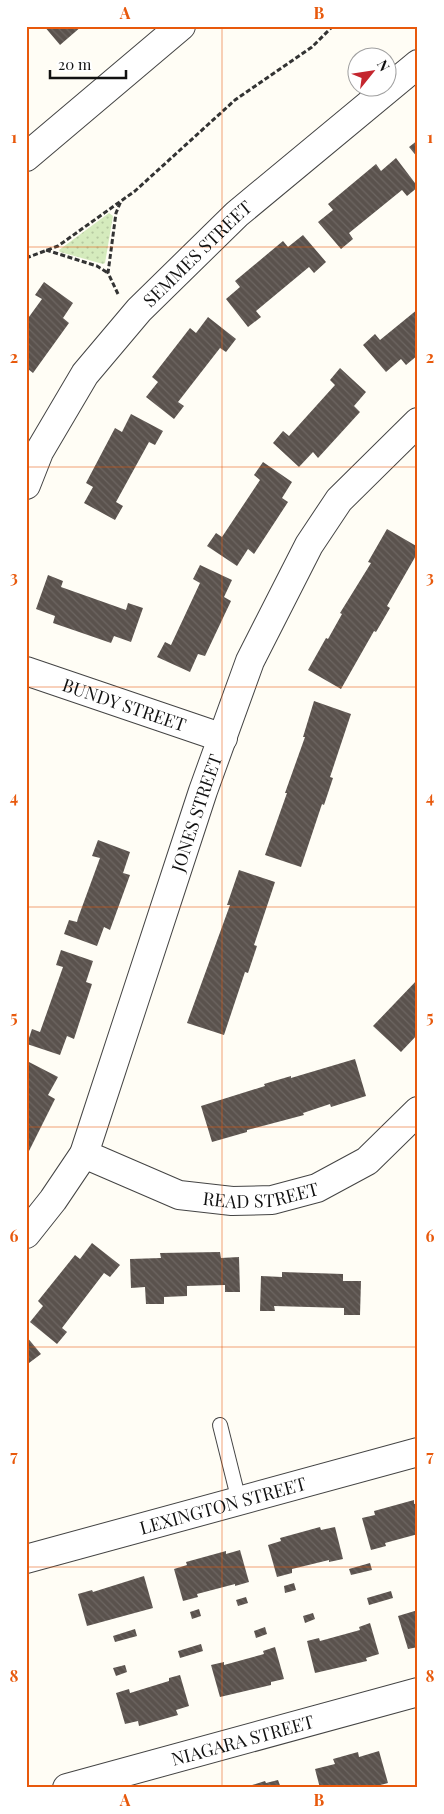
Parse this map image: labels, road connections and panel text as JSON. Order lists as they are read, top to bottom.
{
  "streets": {
    "street": [
      "SEMMES STREET",
      "BUNDY STREET",
      "JONES STREET",
      "READ STREET",
      "LEXINGTON STREET",
      "NIAGARA STREET"
    ]
  },
  "crossings": [
    ["BUNDY STREET", "JONES STREET"],
    ["JONES STREET", "READ STREET"]
  ],
  "scale_bar": "20 m",
  "north": "top right",
  "grid": {
    "columns": ["A", "B"],
    "rows": [
      "1",
      "2",
      "3",
      "4",
      "5",
      "6",
      "7",
      "8"
    ]
  }
}
